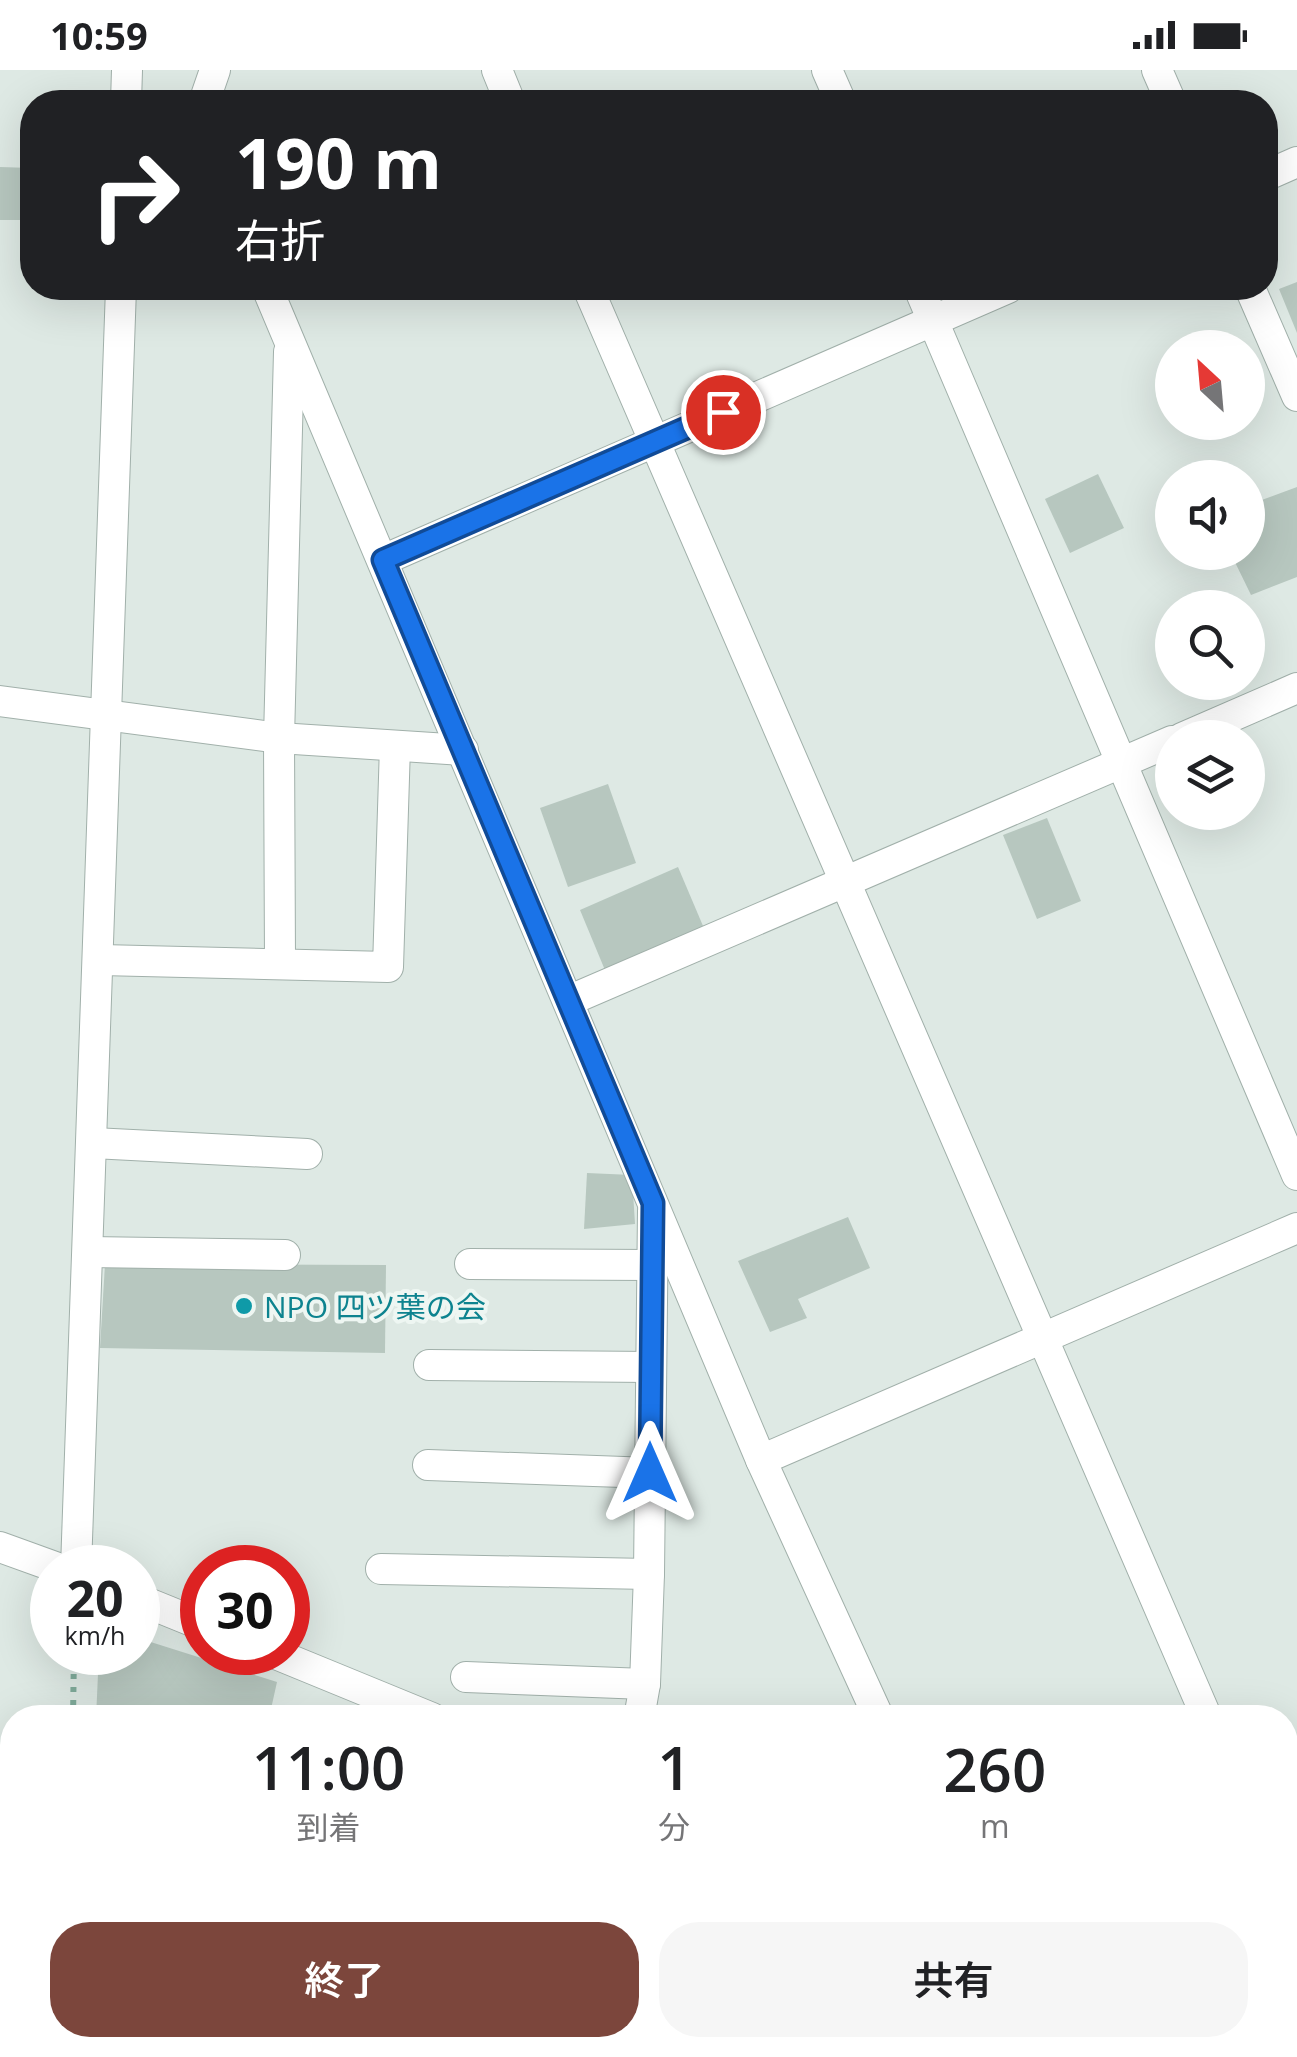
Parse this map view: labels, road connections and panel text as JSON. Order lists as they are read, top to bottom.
{
  "places": ["NPO 四ツ葉の会"],
  "north": "top left",
  "page": {
    "status": "10:59",
    "turn": ["190 m", "右折"],
    "speed": "20 km/h",
    "limit": "30",
    "eta": [
      "11:00",
      "到着",
      "1",
      "分",
      "260",
      "m"
    ],
    "buttons": ["終了", "共有"]
  }
}
